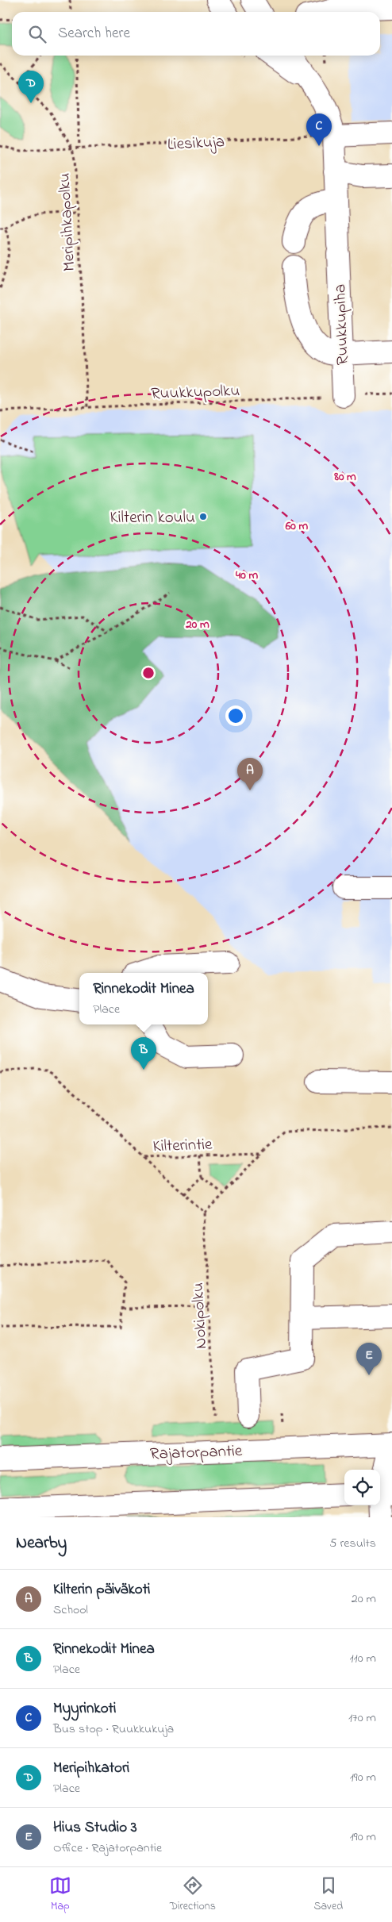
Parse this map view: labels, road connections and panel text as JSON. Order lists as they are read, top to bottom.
{
  "streets": {
    "main road": ["Ruukkupiha", "Rajatorpantie"],
    "path": [
      "Liesikuja",
      "Meripihkapolku",
      "Ruukkupolku",
      "Kilterintie",
      "Nokipolku"
    ]
  },
  "crossings": [
    ["Liesikuja", "Meripihkapolku"],
    ["Liesikuja", "Ruukkupiha"],
    ["Meripihkapolku", "Ruukkupolku"],
    ["Ruukkupiha", "Ruukkupolku"]
  ],
  "places": ["Kilterin koulu"],
  "page": {
    "search": "Search here",
    "pins": [
      "D",
      "C",
      "A",
      "B",
      "E"
    ],
    "popup": ["Rinnekodit Minea", "Place"],
    "heading": ["Nearby", "5 results"],
    "list": [
      {
        "mark": "A",
        "name": "Kilterin päiväkoti",
        "note": "School",
        "value": "20 m"
      },
      {
        "mark": "B",
        "name": "Rinnekodit Minea",
        "note": "Place",
        "value": "110 m"
      },
      {
        "mark": "C",
        "name": "Myyrinkoti",
        "note": "Bus stop · Ruukkukuja",
        "value": "170 m"
      },
      {
        "mark": "D",
        "name": "Meripihkatori",
        "note": "Place",
        "value": "190 m"
      },
      {
        "mark": "E",
        "name": "Hius Studio 3",
        "note": "Office · Rajatorpantie",
        "value": "190 m"
      }
    ],
    "nav": ["Map", "Directions", "Saved"]
  },
  "rings": [
    "80 m",
    "60 m",
    "40 m",
    "20 m"
  ]
}
